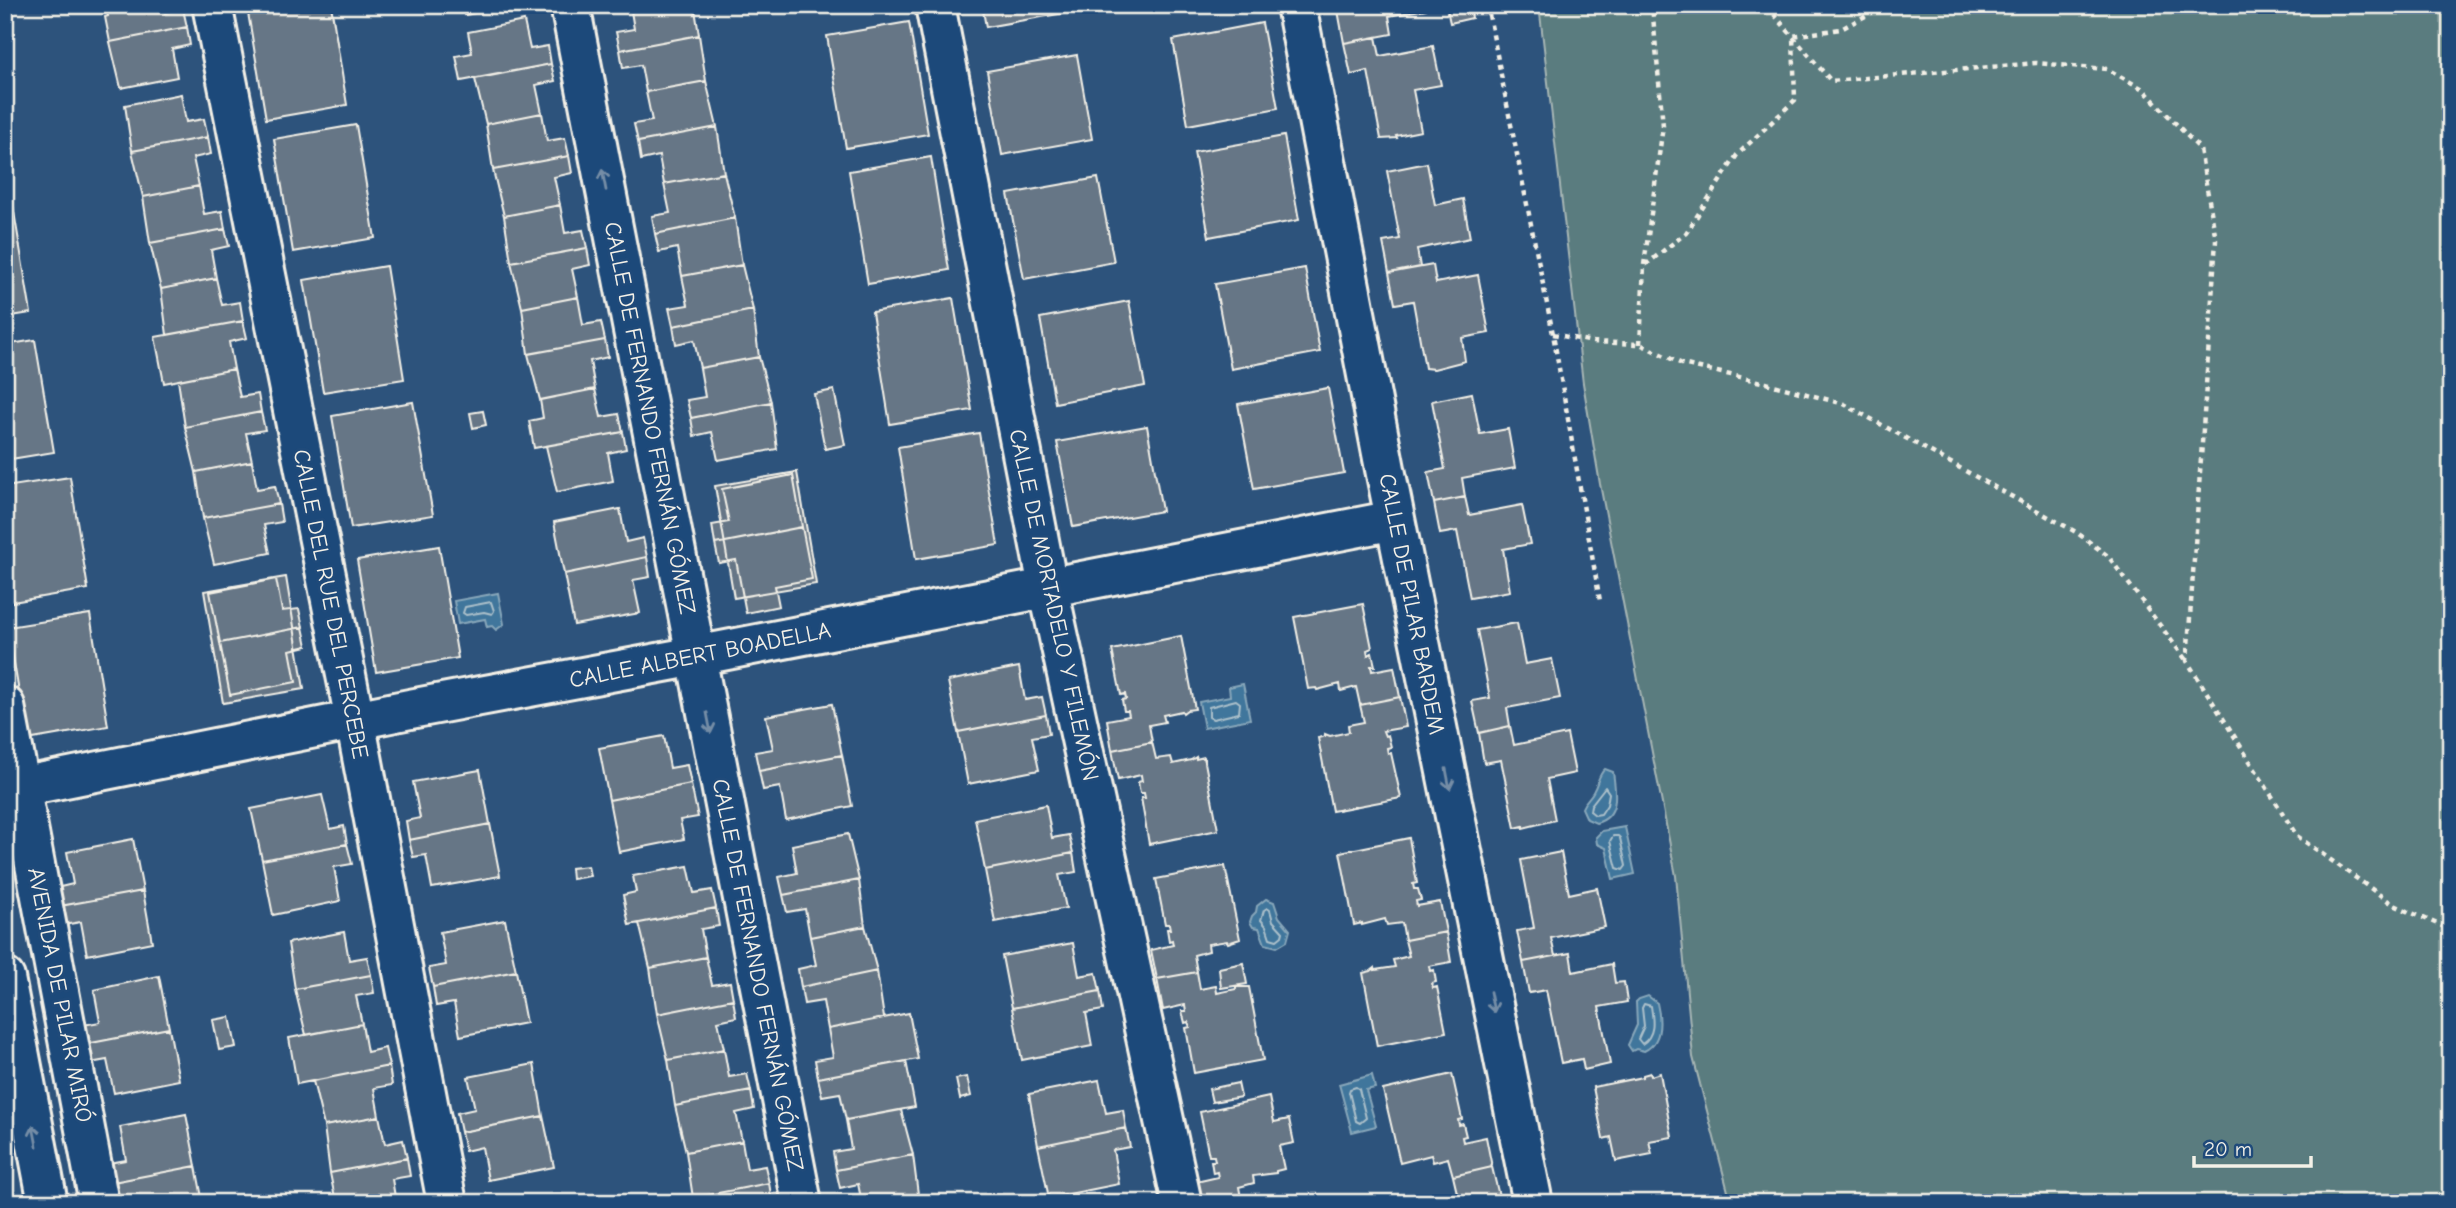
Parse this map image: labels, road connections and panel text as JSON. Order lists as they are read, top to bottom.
{
  "streets": {
    "street": [
      "CALLE DE FERNANDO FERNÁN GÓMEZ",
      "CALLE DEL RUE DEL PERCEBE",
      "CALLE DE PILAR BARDEM",
      "CALLE DE MORTADELO Y FILEMÓN",
      "CALLE ALBERT BOADELLA",
      "AVENIDA DE PILAR MIRÓ"
    ]
  },
  "crossings": [
    ["CALLE DE FERNANDO FERNÁN GÓMEZ", "CALLE ALBERT BOADELLA"],
    ["CALLE DEL RUE DEL PERCEBE", "CALLE ALBERT BOADELLA"],
    ["CALLE DE PILAR BARDEM", "CALLE ALBERT BOADELLA"],
    ["CALLE DE MORTADELO Y FILEMÓN", "CALLE ALBERT BOADELLA"],
    ["CALLE ALBERT BOADELLA", "AVENIDA DE PILAR MIRÓ"]
  ],
  "one_way": ["CALLE DE PILAR BARDEM"],
  "scale_bar": "20 m"
}
